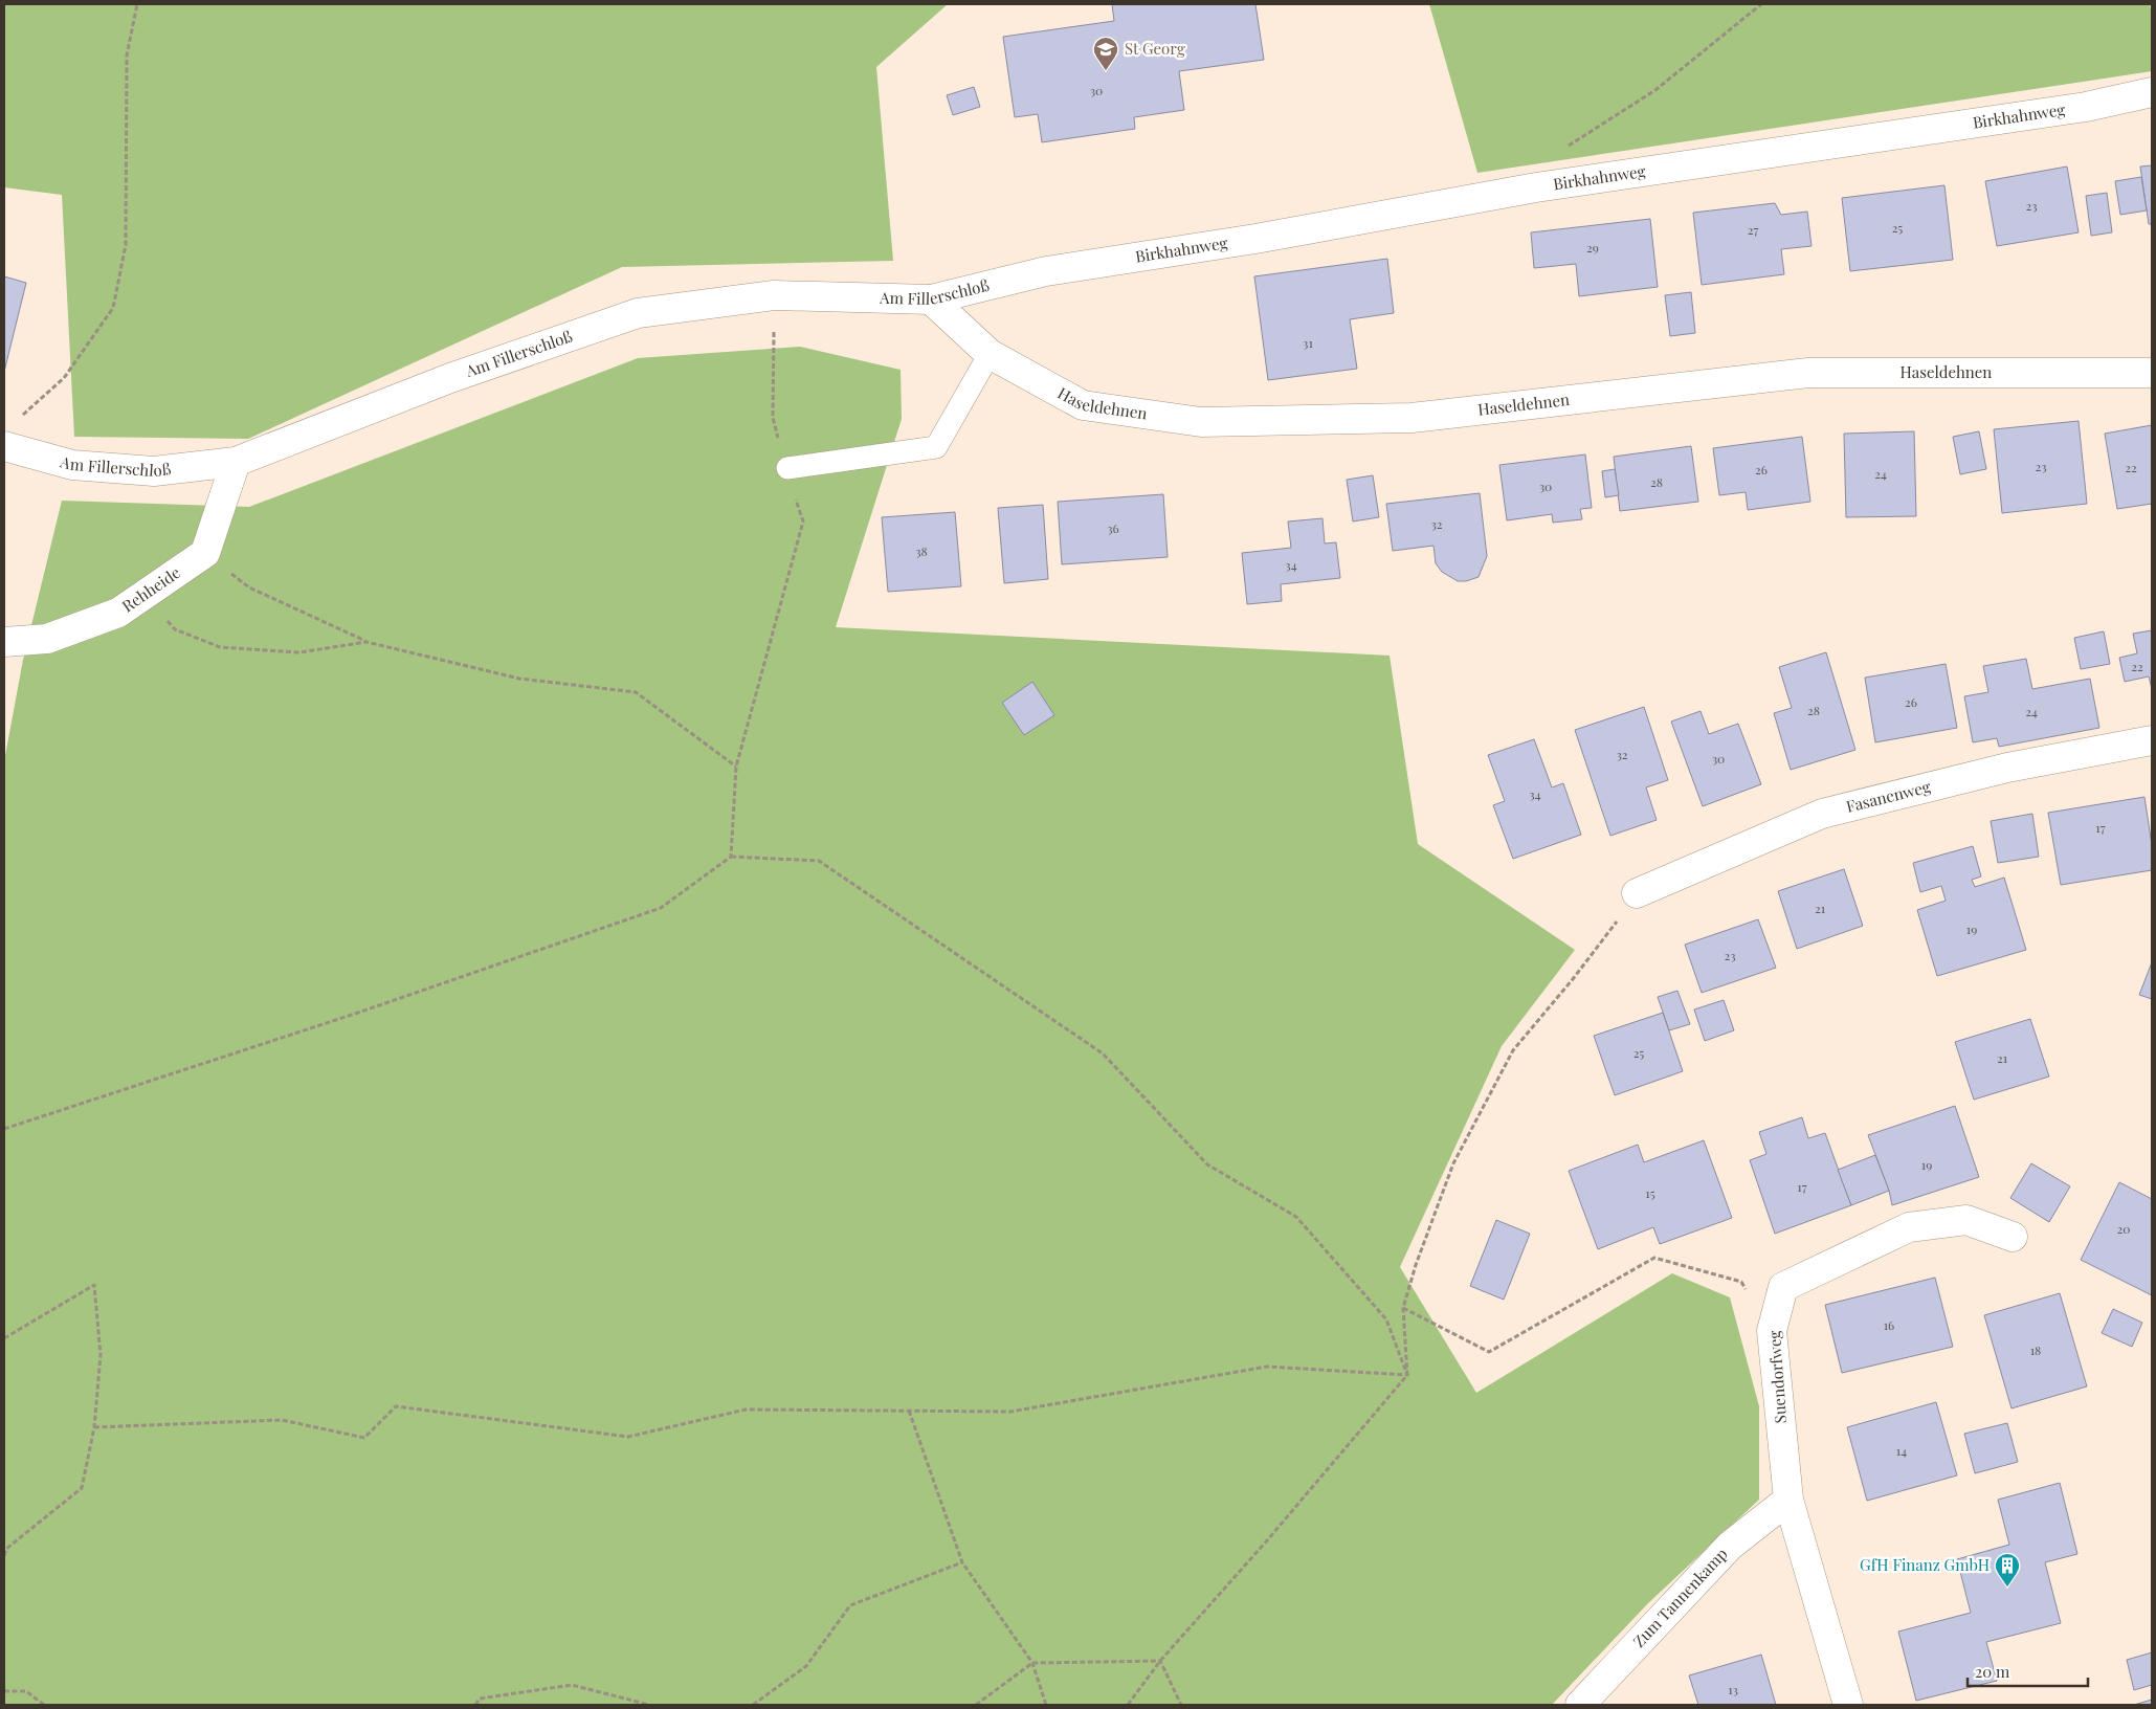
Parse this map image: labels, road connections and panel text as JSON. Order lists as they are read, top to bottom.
{
  "streets": {
    "street": [
      "Birkhahnweg",
      "Am Fillerschloß",
      "Haseldehnen",
      "Rehheide",
      "Fasanenweg",
      "Suendorfweg",
      "Zum Tannenkamp"
    ]
  },
  "crossings": [
    ["Birkhahnweg", "Am Fillerschloß"],
    ["Am Fillerschloß", "Haseldehnen"],
    ["Suendorfweg", "Zum Tannenkamp"]
  ],
  "places": {
    "school or university": ["St Georg"],
    "building": ["GfH Finanz GmbH"]
  },
  "house_numbers": [
    "30",
    "23",
    "25",
    "27",
    "29",
    "31",
    "23",
    "22",
    "26",
    "24",
    "28",
    "30",
    "32",
    "36",
    "38",
    "34",
    "22",
    "26",
    "28",
    "24",
    "32",
    "30",
    "34",
    "17",
    "21",
    "19",
    "23",
    "25",
    "21",
    "19",
    "17",
    "15",
    "20",
    "16",
    "18",
    "14",
    "13"
  ],
  "scale_bar": "20 m"
}
